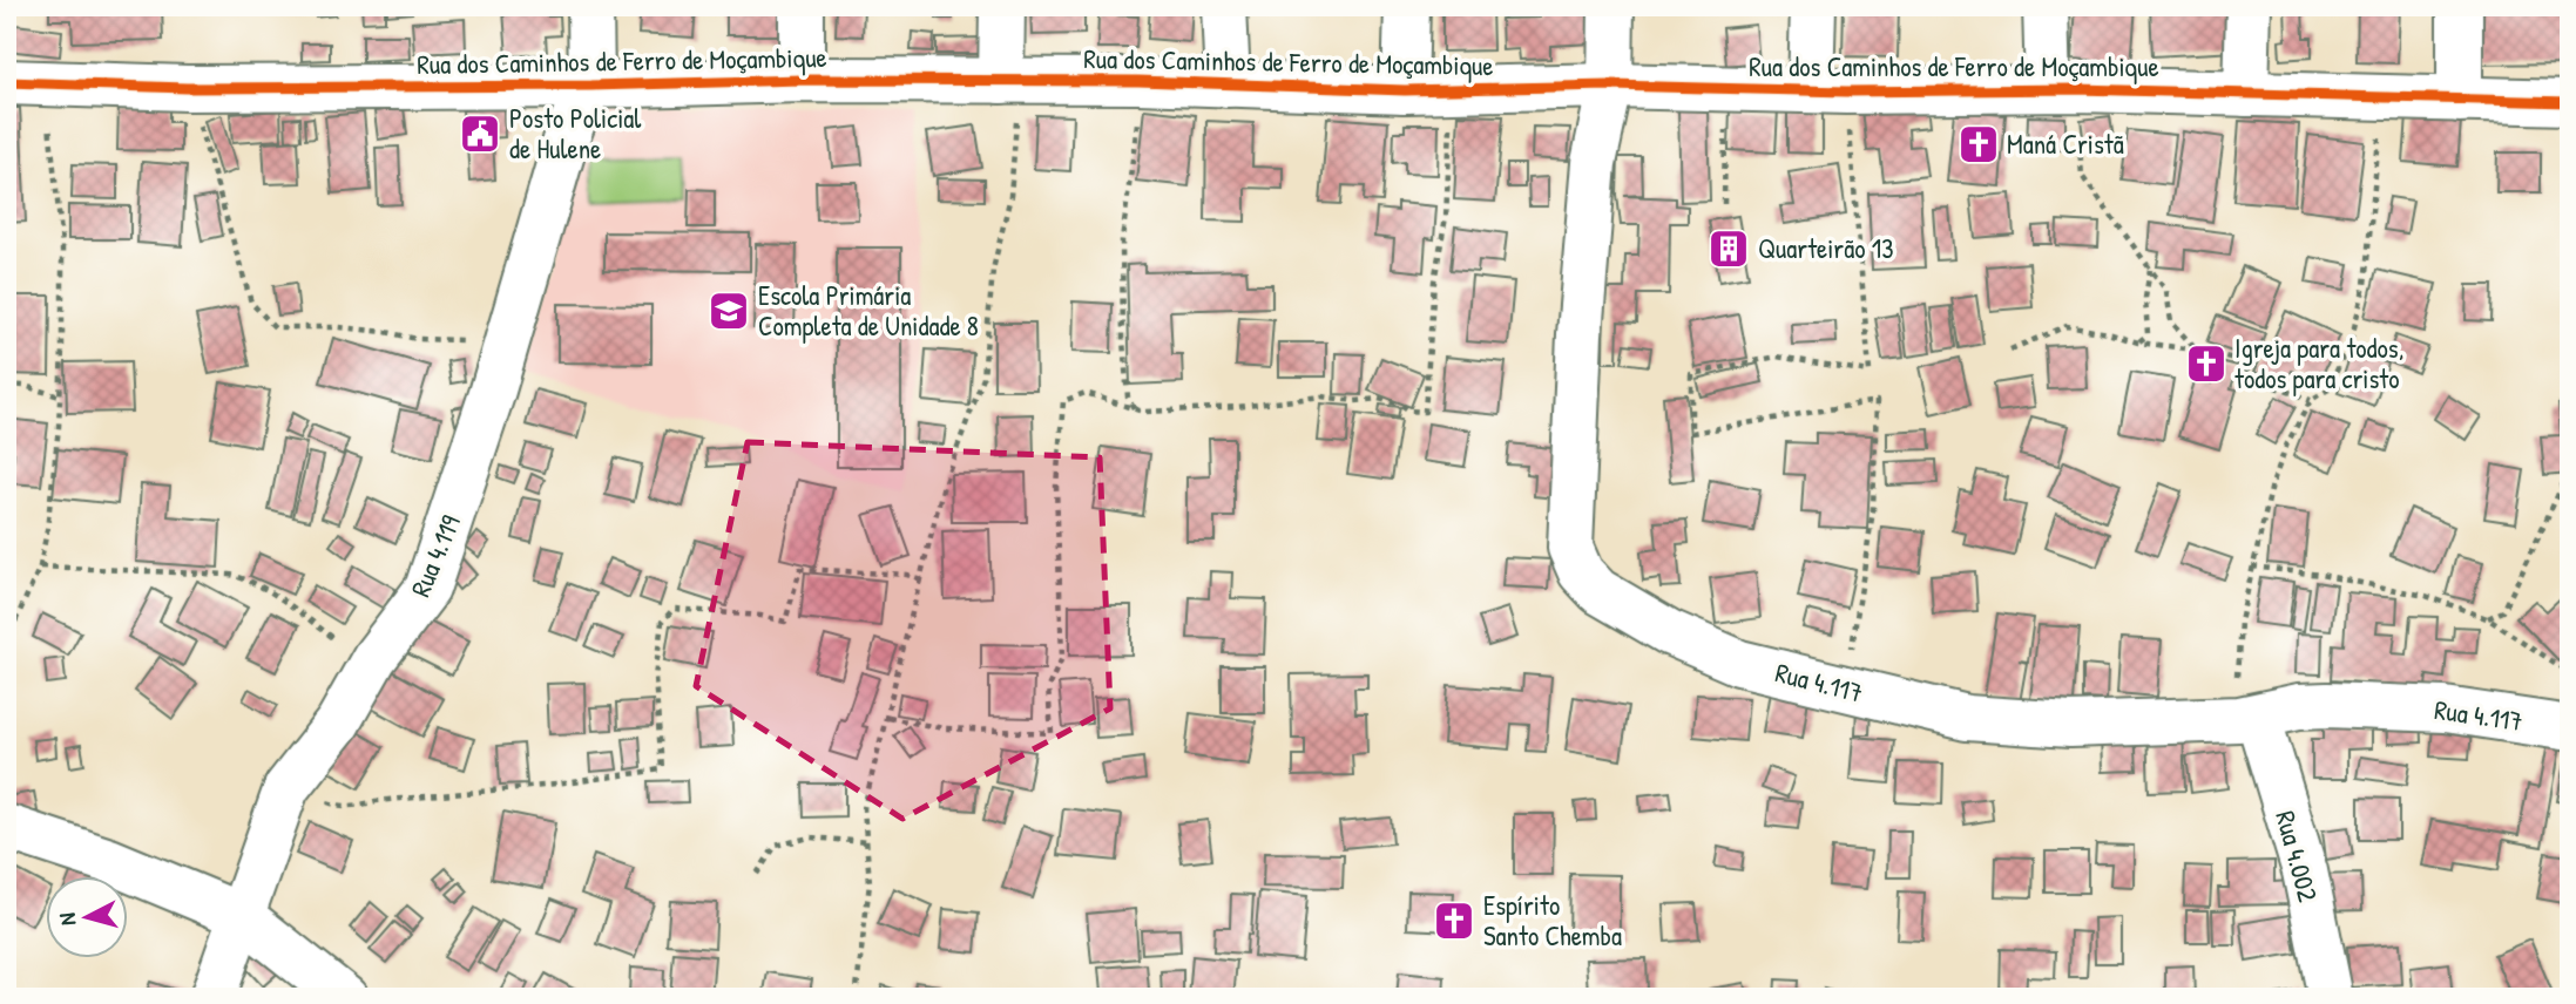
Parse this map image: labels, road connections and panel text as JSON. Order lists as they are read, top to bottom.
{
  "streets": {
    "street": [
      "Rua dos Caminhos de Ferro de Moçambique",
      "Rua 4.119",
      "Rua 4.117",
      "Rua 4.002"
    ]
  },
  "crossings": [
    ["Rua dos Caminhos de Ferro de Moçambique", "Rua 4.119"],
    ["Rua dos Caminhos de Ferro de Moçambique", "Rua 4.117"],
    ["Rua 4.117", "Rua 4.002"]
  ],
  "places": {
    "public building": ["Posto Policial de Hulene"],
    "church": ["Maná Cristã", "Igreja para todos, todos para cristo", "Espírito Santo Chemba"],
    "building": ["Quarteirão 13"],
    "school or university": ["Escola Primária Completa de Unidade 8"]
  },
  "north": "left"
}
